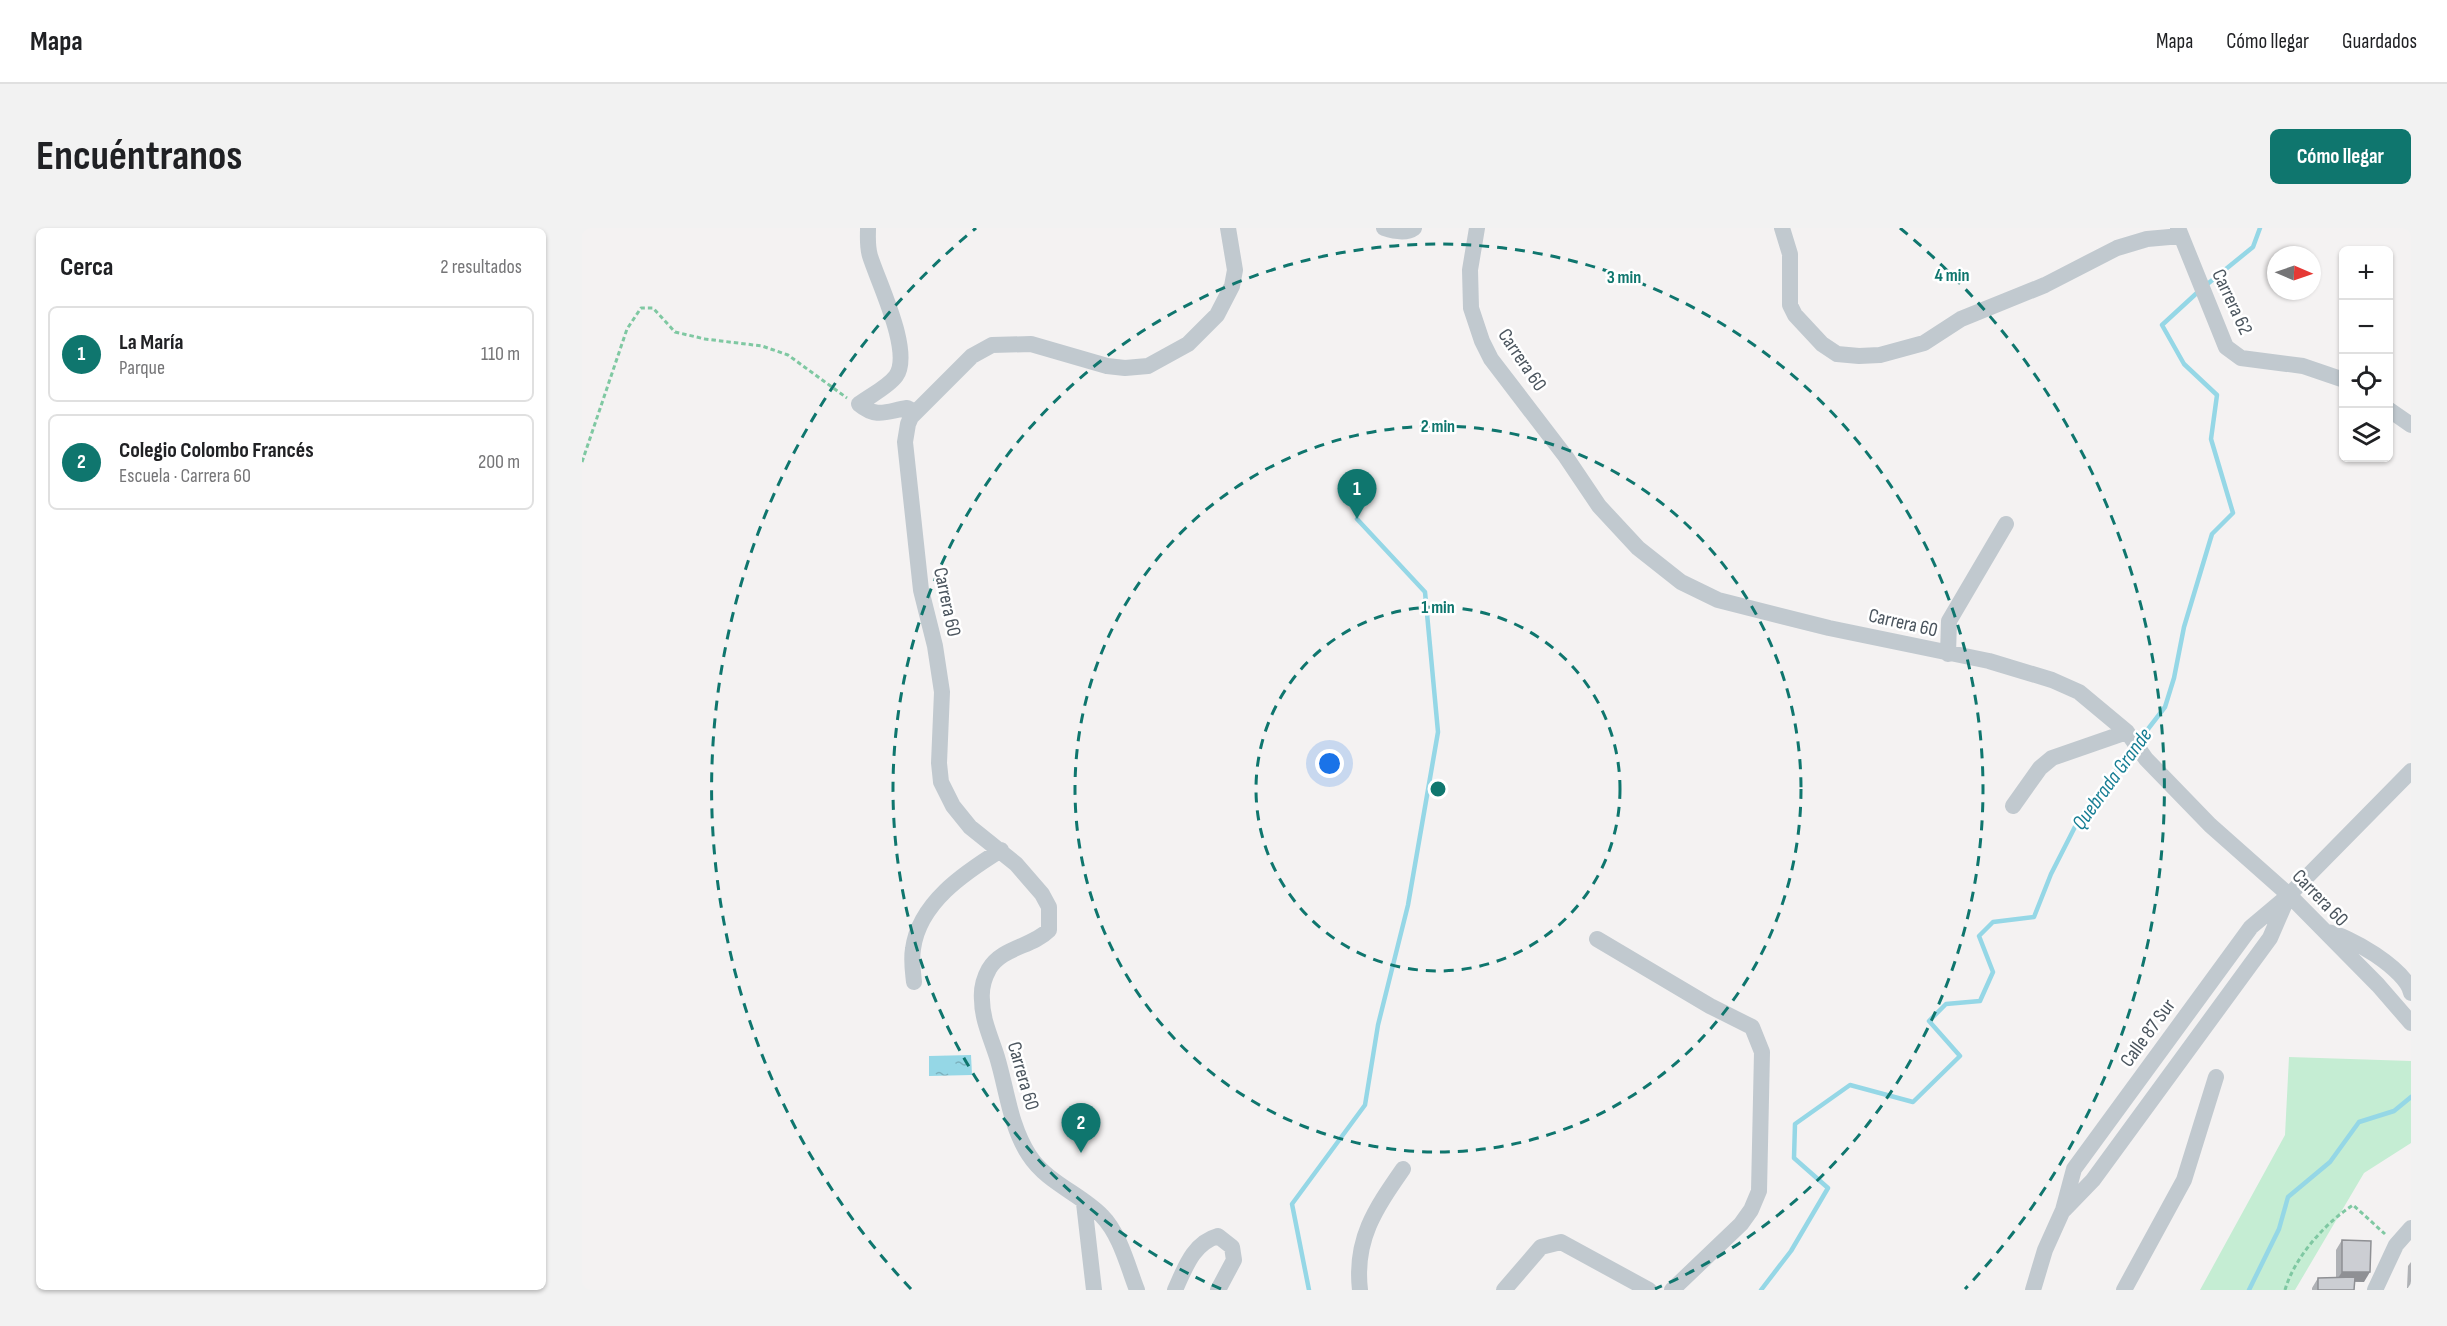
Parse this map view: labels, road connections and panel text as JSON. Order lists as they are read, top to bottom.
{
  "streets": {
    "street": ["Carrera 62", "Carrera 60", "Calle 87 Sur"]
  },
  "crossings": [
    ["Carrera 60", "Calle 87 Sur"]
  ],
  "water": ["Quebrada Grande"],
  "north": "right",
  "page": {
    "header": "Mapa",
    "nav": ["Mapa", "Cómo llegar", "Guardados"],
    "buttons": "Cómo llegar",
    "title": "Encuéntranos",
    "heading": ["Cerca", "2 resultados"],
    "map_buttons": ["+", "−"],
    "list": [
      {
        "mark": "1",
        "name": "La María",
        "note": "Parque",
        "value": "110 m"
      },
      {
        "mark": "2",
        "name": "Colegio Colombo Francés",
        "note": "Escuela · Carrera 60",
        "value": "200 m"
      }
    ],
    "pins": ["1", "2"]
  },
  "rings": [
    "4 min",
    "3 min",
    "2 min",
    "1 min"
  ]
}
